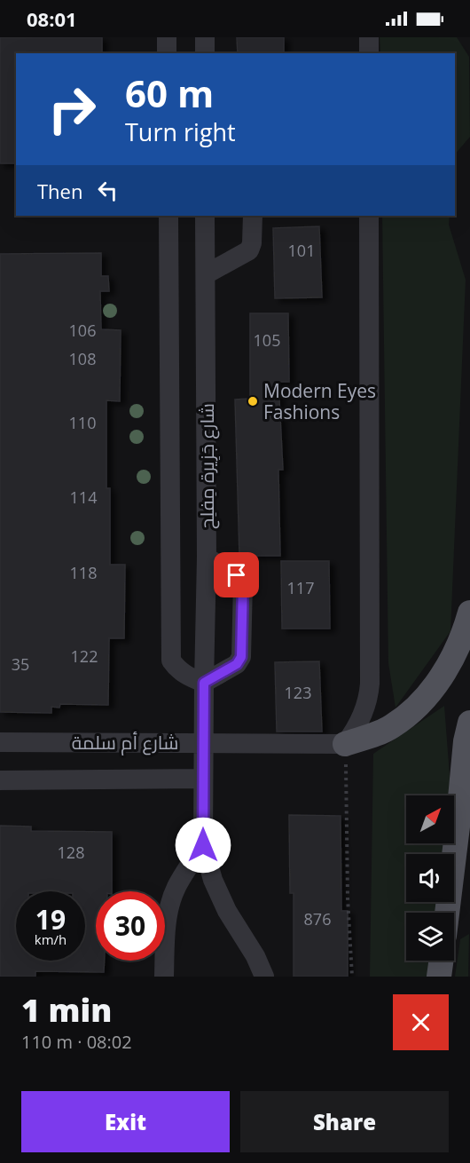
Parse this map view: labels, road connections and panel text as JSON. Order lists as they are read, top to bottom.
{
  "streets": {
    "street": ["شارع جَزِيرة مِفلِح", "شارع أم سلمة"]
  },
  "crossings": [
    ["شارع جَزِيرة مِفلِح", "شارع أم سلمة"]
  ],
  "places": ["Modern Eyes Fashions"],
  "house_numbers": [
    "101",
    "106",
    "105",
    "108",
    "110",
    "114",
    "118",
    "117",
    "122",
    "35",
    "123",
    "128",
    "876"
  ],
  "north": "top right",
  "page": {
    "status": "08:01",
    "turn": ["60 m", "Turn right"],
    "then": "Then",
    "speed": "19 km/h",
    "limit": "30",
    "heading": ["1 min", "110 m · 08:02"],
    "buttons": ["Exit", "Share"]
  }
}
